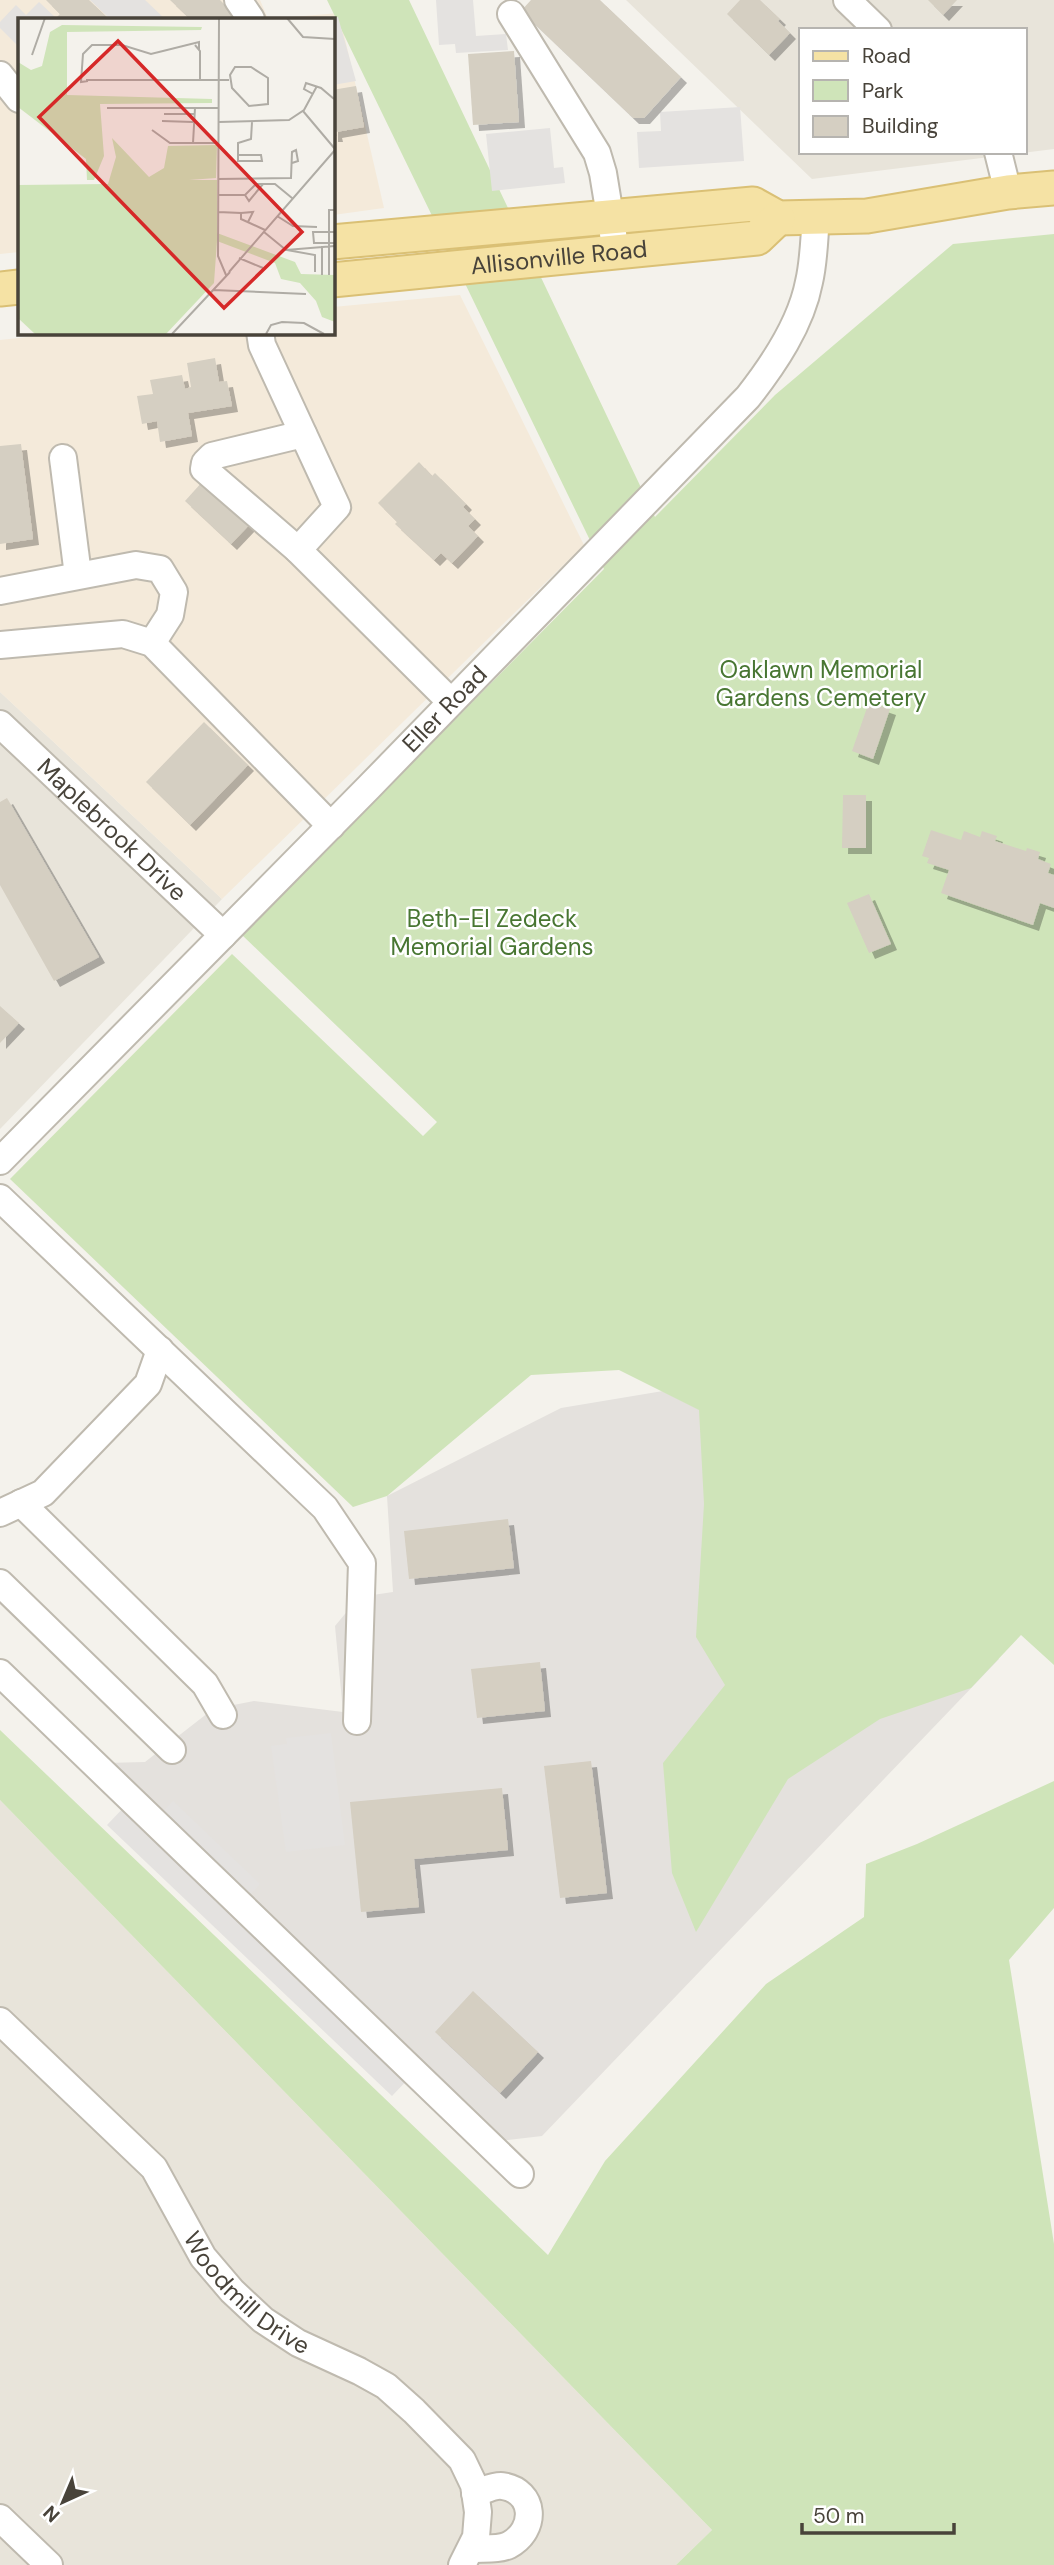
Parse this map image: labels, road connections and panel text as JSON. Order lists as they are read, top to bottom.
{
  "streets": {
    "main road": ["Allisonville Road"],
    "street": ["Eller Road", "Maplebrook Drive", "Woodmill Drive"]
  },
  "crossings": [
    ["Allisonville Road", "Eller Road"],
    ["Eller Road", "Maplebrook Drive"]
  ],
  "parks": ["Oaklawn Memorial Gardens Cemetery", "Beth-El Zedeck Memorial Gardens"],
  "legend": ["Road", "Park", "Building"],
  "scale_bar": "50 m",
  "north": "bottom left"
}
